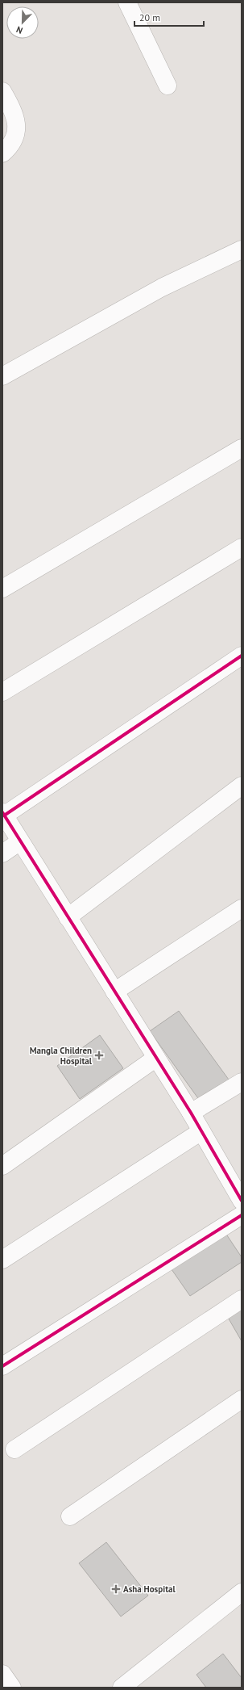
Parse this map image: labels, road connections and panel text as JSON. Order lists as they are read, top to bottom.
{
  "places": {
    "health": ["Mangla Children Hospital", "Asha Hospital"]
  },
  "scale_bar": "20 m",
  "north": "bottom left"
}
